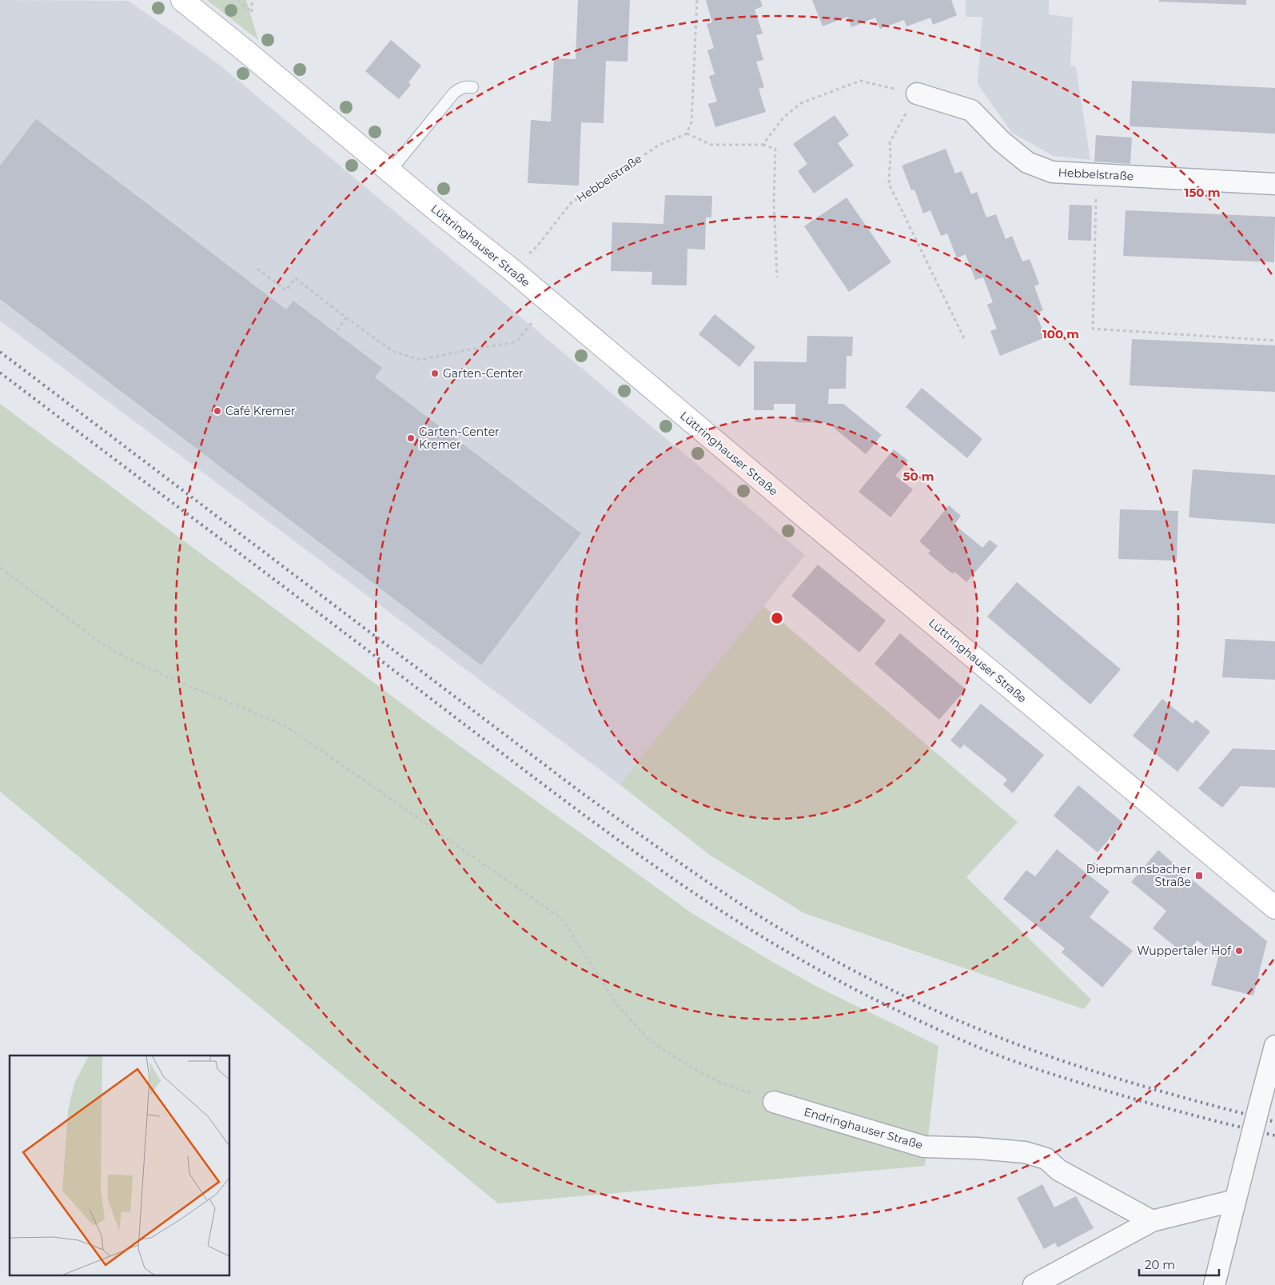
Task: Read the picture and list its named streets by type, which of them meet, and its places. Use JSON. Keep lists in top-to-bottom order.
{
  "streets": {
    "street": ["Hebbelstraße", "Lüttringhauser Straße", "Endringhauser Straße"]
  },
  "places": {
    "other": [
      "Garten-Center",
      "Café Kremer",
      "Garten-Center Kremer",
      "Wuppertaler Hof"
    ],
    "transit": ["Diepmannsbacher Straße"]
  },
  "scale_bar": "20 m",
  "rings": ["150 m", "100 m", "50 m"]
}
